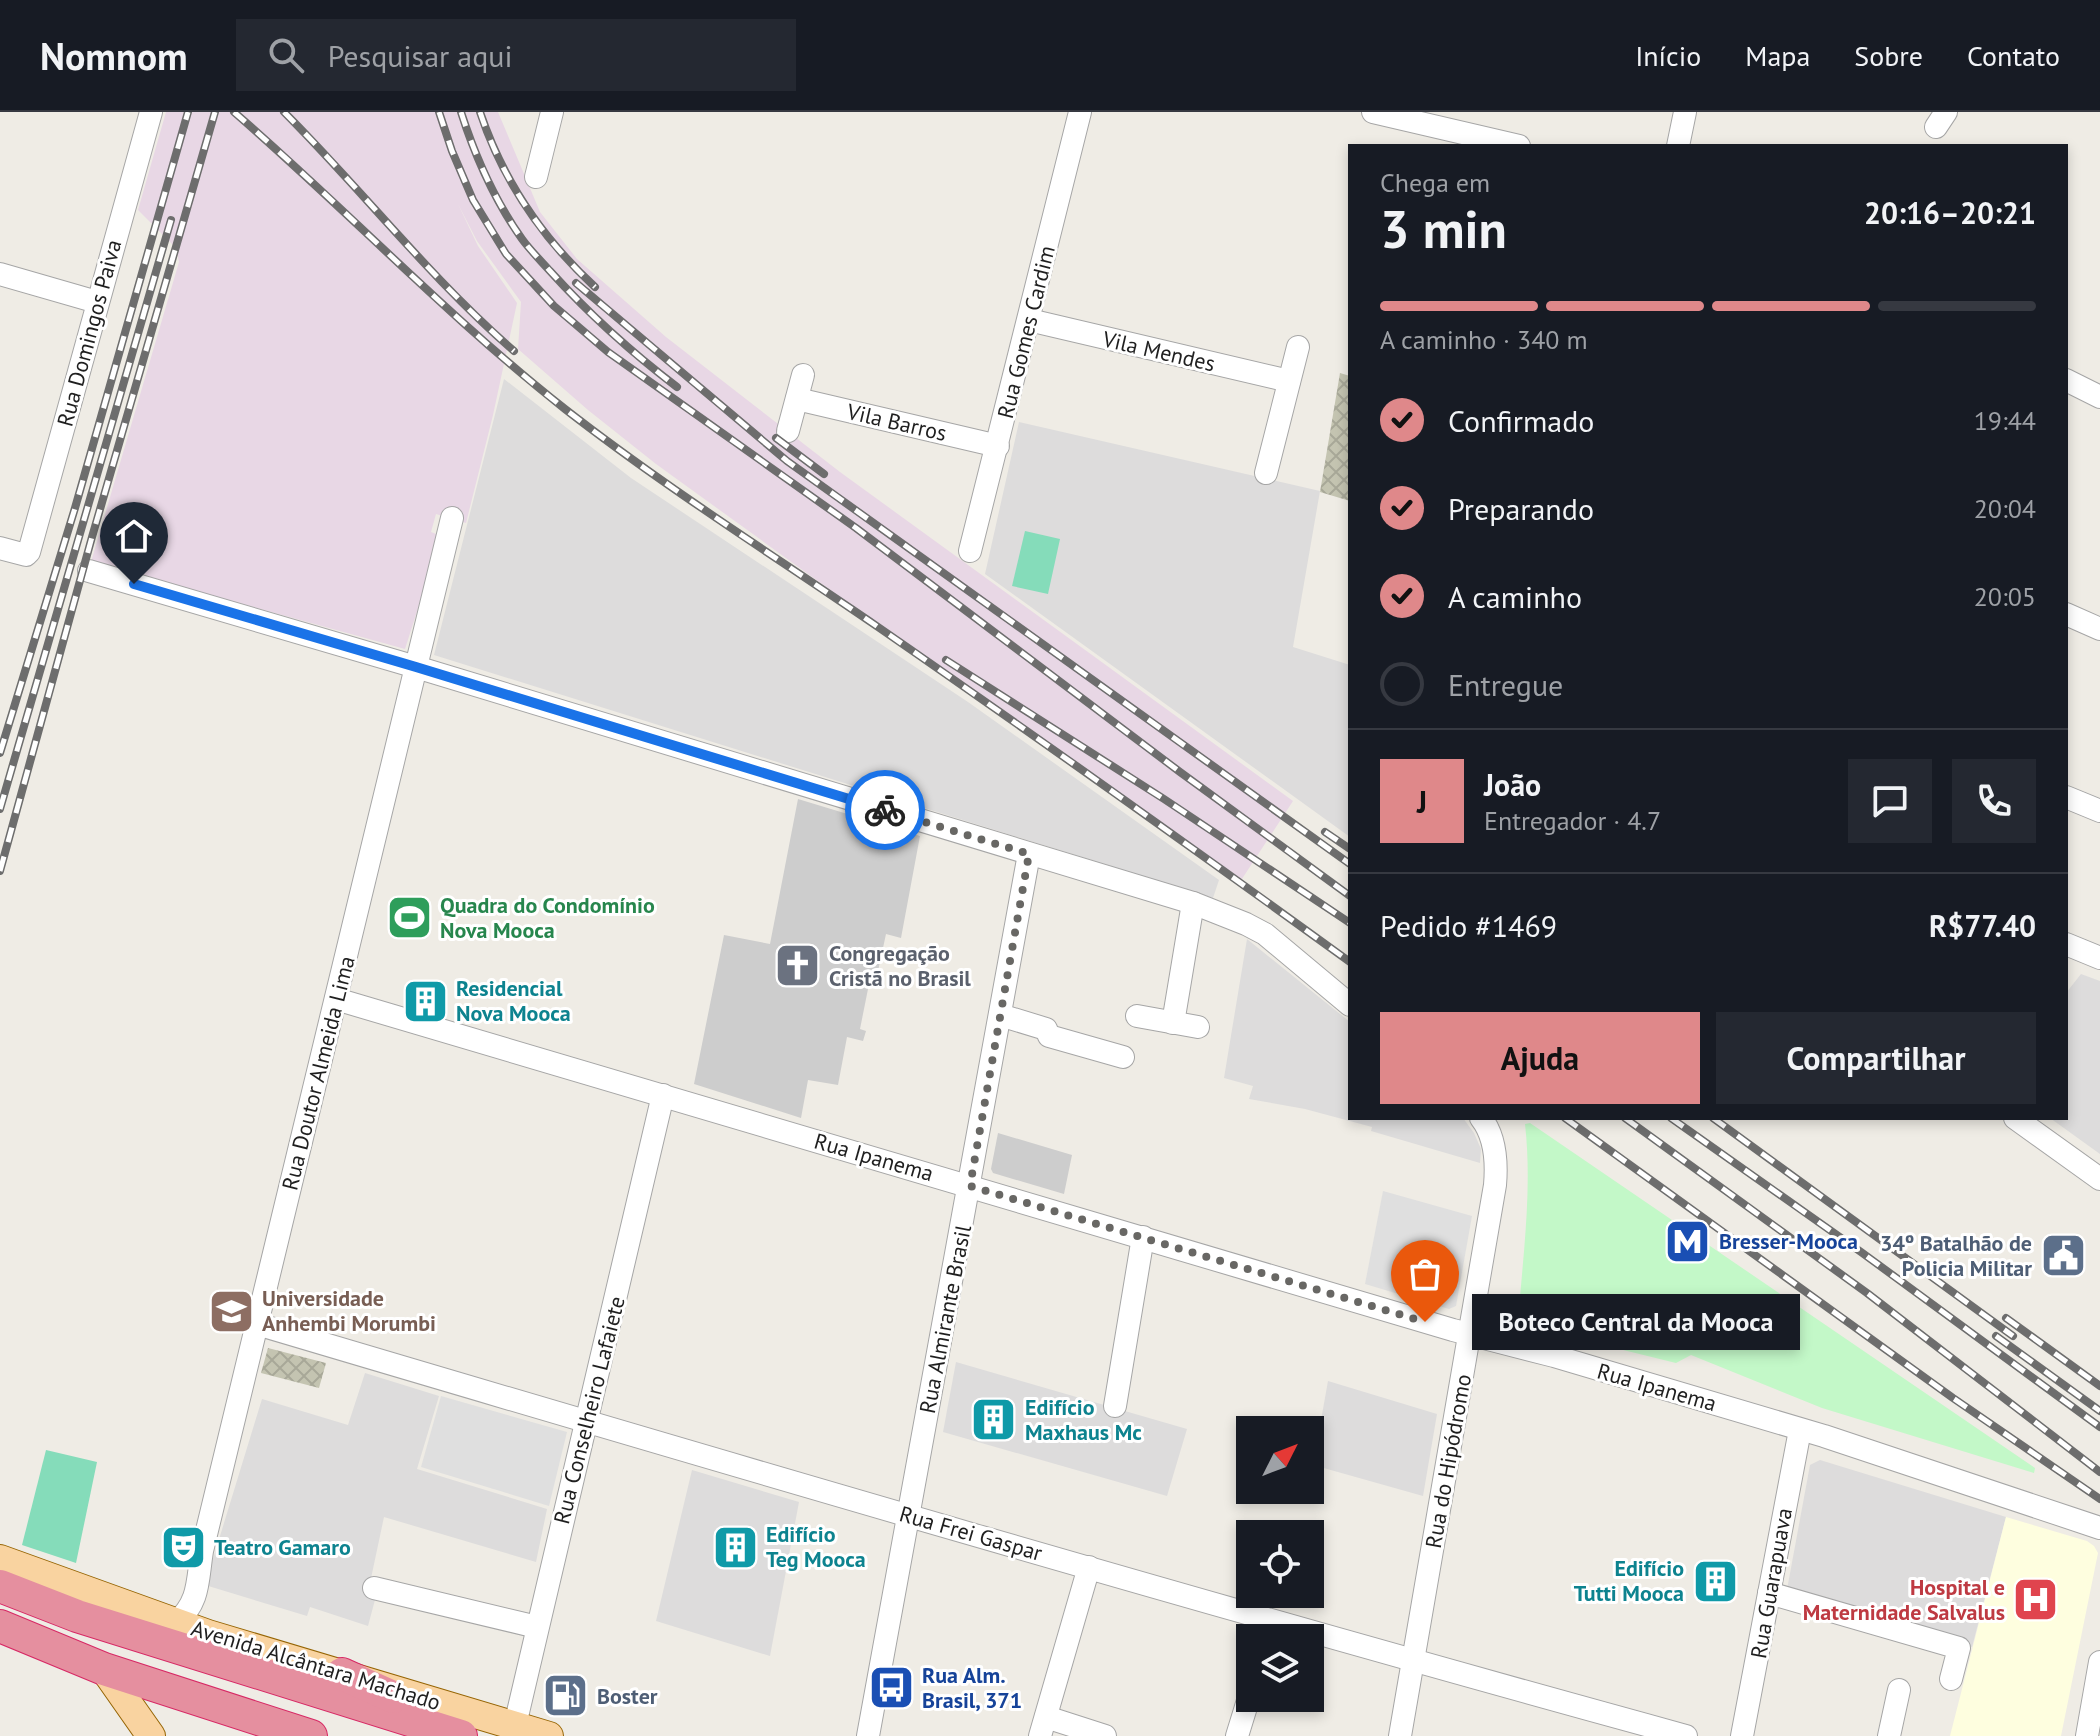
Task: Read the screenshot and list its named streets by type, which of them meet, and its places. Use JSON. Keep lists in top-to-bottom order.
{
  "streets": {
    "highway": ["Avenida Alcântara Machado"],
    "street": [
      "Rua Gomes Cardim",
      "Rua Domingos Paiva",
      "Vila Mendes",
      "Vila Barros",
      "Rua Doutor Almeida Lima",
      "Rua Ipanema",
      "Rua Almirante Brasil",
      "Rua Conselheiro Lafaiete",
      "Rua do Hipódromo",
      "Rua Frei Gaspar",
      "Rua Guarapuava"
    ]
  },
  "crossings": [
    ["Rua Gomes Cardim", "Vila Mendes"],
    ["Rua Gomes Cardim", "Vila Barros"],
    ["Rua Doutor Almeida Lima", "Rua Ipanema"],
    ["Rua Doutor Almeida Lima", "Rua Frei Gaspar"],
    ["Rua Doutor Almeida Lima", "Avenida Alcântara Machado"],
    ["Rua Ipanema", "Rua Almirante Brasil"],
    ["Rua Ipanema", "Rua Conselheiro Lafaiete"],
    ["Rua Ipanema", "Rua do Hipódromo"],
    ["Rua Ipanema", "Rua Guarapuava"],
    ["Rua Almirante Brasil", "Rua Frei Gaspar"],
    ["Rua Conselheiro Lafaiete", "Rua Frei Gaspar"],
    ["Rua Conselheiro Lafaiete", "Avenida Alcântara Machado"],
    ["Rua do Hipódromo", "Rua Frei Gaspar"]
  ],
  "places": {
    "sports": ["Quadra do Condomínio Nova Mooca"],
    "church": ["Congregação Cristã no Brasil"],
    "building": [
      "Residencial Nova Mooca",
      "Edifício Maxhaus Mc",
      "Edifício Teg Mooca",
      "Edifício Tutti Mooca"
    ],
    "metro station": ["Bresser-Mooca"],
    "public building": ["34º Batalhão de Policia Militar"],
    "school or university": ["Universidade Anhembi Morumbi"],
    "other": ["Boteco Central da Mooca"],
    "theatre": ["Teatro Gamaro"],
    "hospital": ["Hospital e Maternidade Salvalus"],
    "bus stop": ["Rua Alm. Brasil, 371"],
    "fuel station": ["Boster"]
  },
  "north": "top right",
  "page": {
    "header": "Nomnom",
    "search": "Pesquisar aqui",
    "nav": [
      "Início",
      "Mapa",
      "Sobre",
      "Contato"
    ],
    "heading": ["3 min", "Chega em", "20:16–20:21"],
    "panel": [
      "João",
      "Entregador · 4.7",
      "Pedido #1469",
      "R$77.40"
    ],
    "bar": "A caminho · 340 m",
    "list": [
      ["Confirmado", "19:44"],
      ["Preparando", "20:04"],
      ["A caminho", "20:05"],
      "Entregue"
    ],
    "round": "J",
    "buttons": ["Ajuda", "Compartilhar"],
    "bubble": "Boteco Central da Mooca"
  }
}
